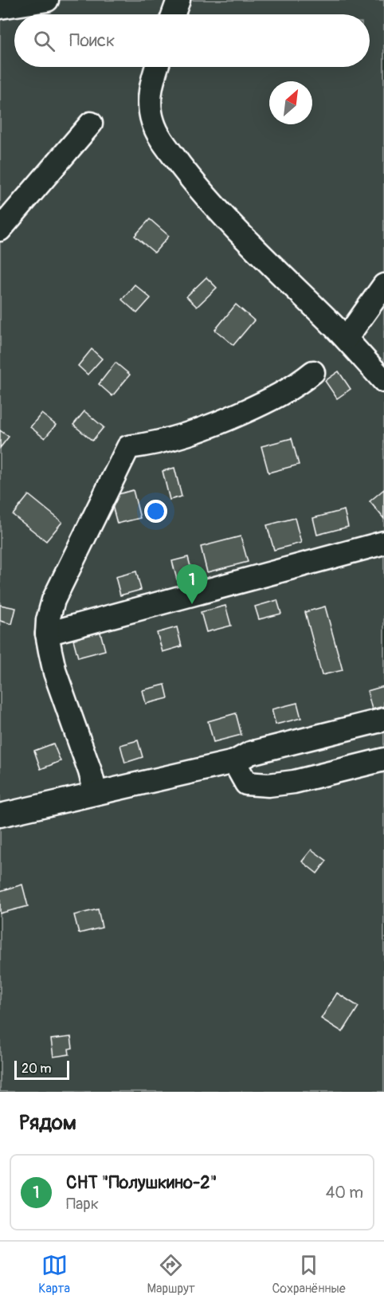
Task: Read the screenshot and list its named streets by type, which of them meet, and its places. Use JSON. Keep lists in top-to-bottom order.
{
  "scale_bar": "20 m",
  "north": "top right",
  "page": {
    "search": "Поиск",
    "pins": "1",
    "scale": "20 m",
    "heading": "Рядом",
    "list": [
      {
        "mark": "1",
        "name": "СНТ \"Полушкино-2\"",
        "note": "Парк",
        "value": "40 m"
      }
    ],
    "nav": ["Карта", "Маршрут", "Сохранённые"]
  }
}
